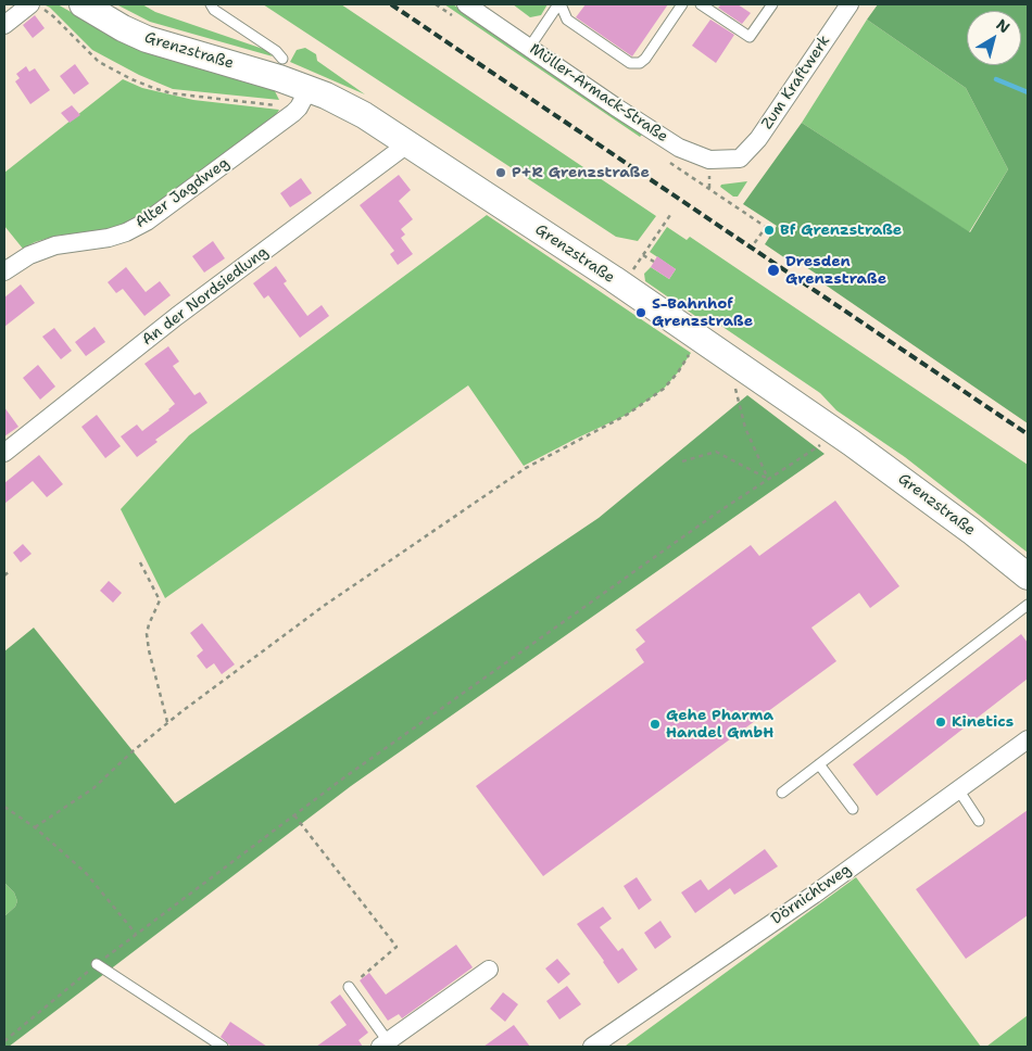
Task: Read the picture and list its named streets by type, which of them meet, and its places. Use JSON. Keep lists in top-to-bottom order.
{
  "streets": {
    "main road": ["Grenzstraße"],
    "street": [
      "Zum Kraftwerk",
      "Müller-Armack-Straße",
      "Alter Jagdweg",
      "An der Nordsiedlung",
      "Dörnichtweg"
    ]
  },
  "crossings": [
    ["Grenzstraße", "Alter Jagdweg"],
    ["Grenzstraße", "An der Nordsiedlung"],
    ["Zum Kraftwerk", "Müller-Armack-Straße"]
  ],
  "places": [
    "P+R Grenzstraße",
    "Bf Grenzstraße",
    "Dresden Grenzstraße",
    "S-Bahnhof Grenzstraße",
    "Kinetics",
    "Gehe Pharma Handel GmbH"
  ],
  "north": "top right"
}
